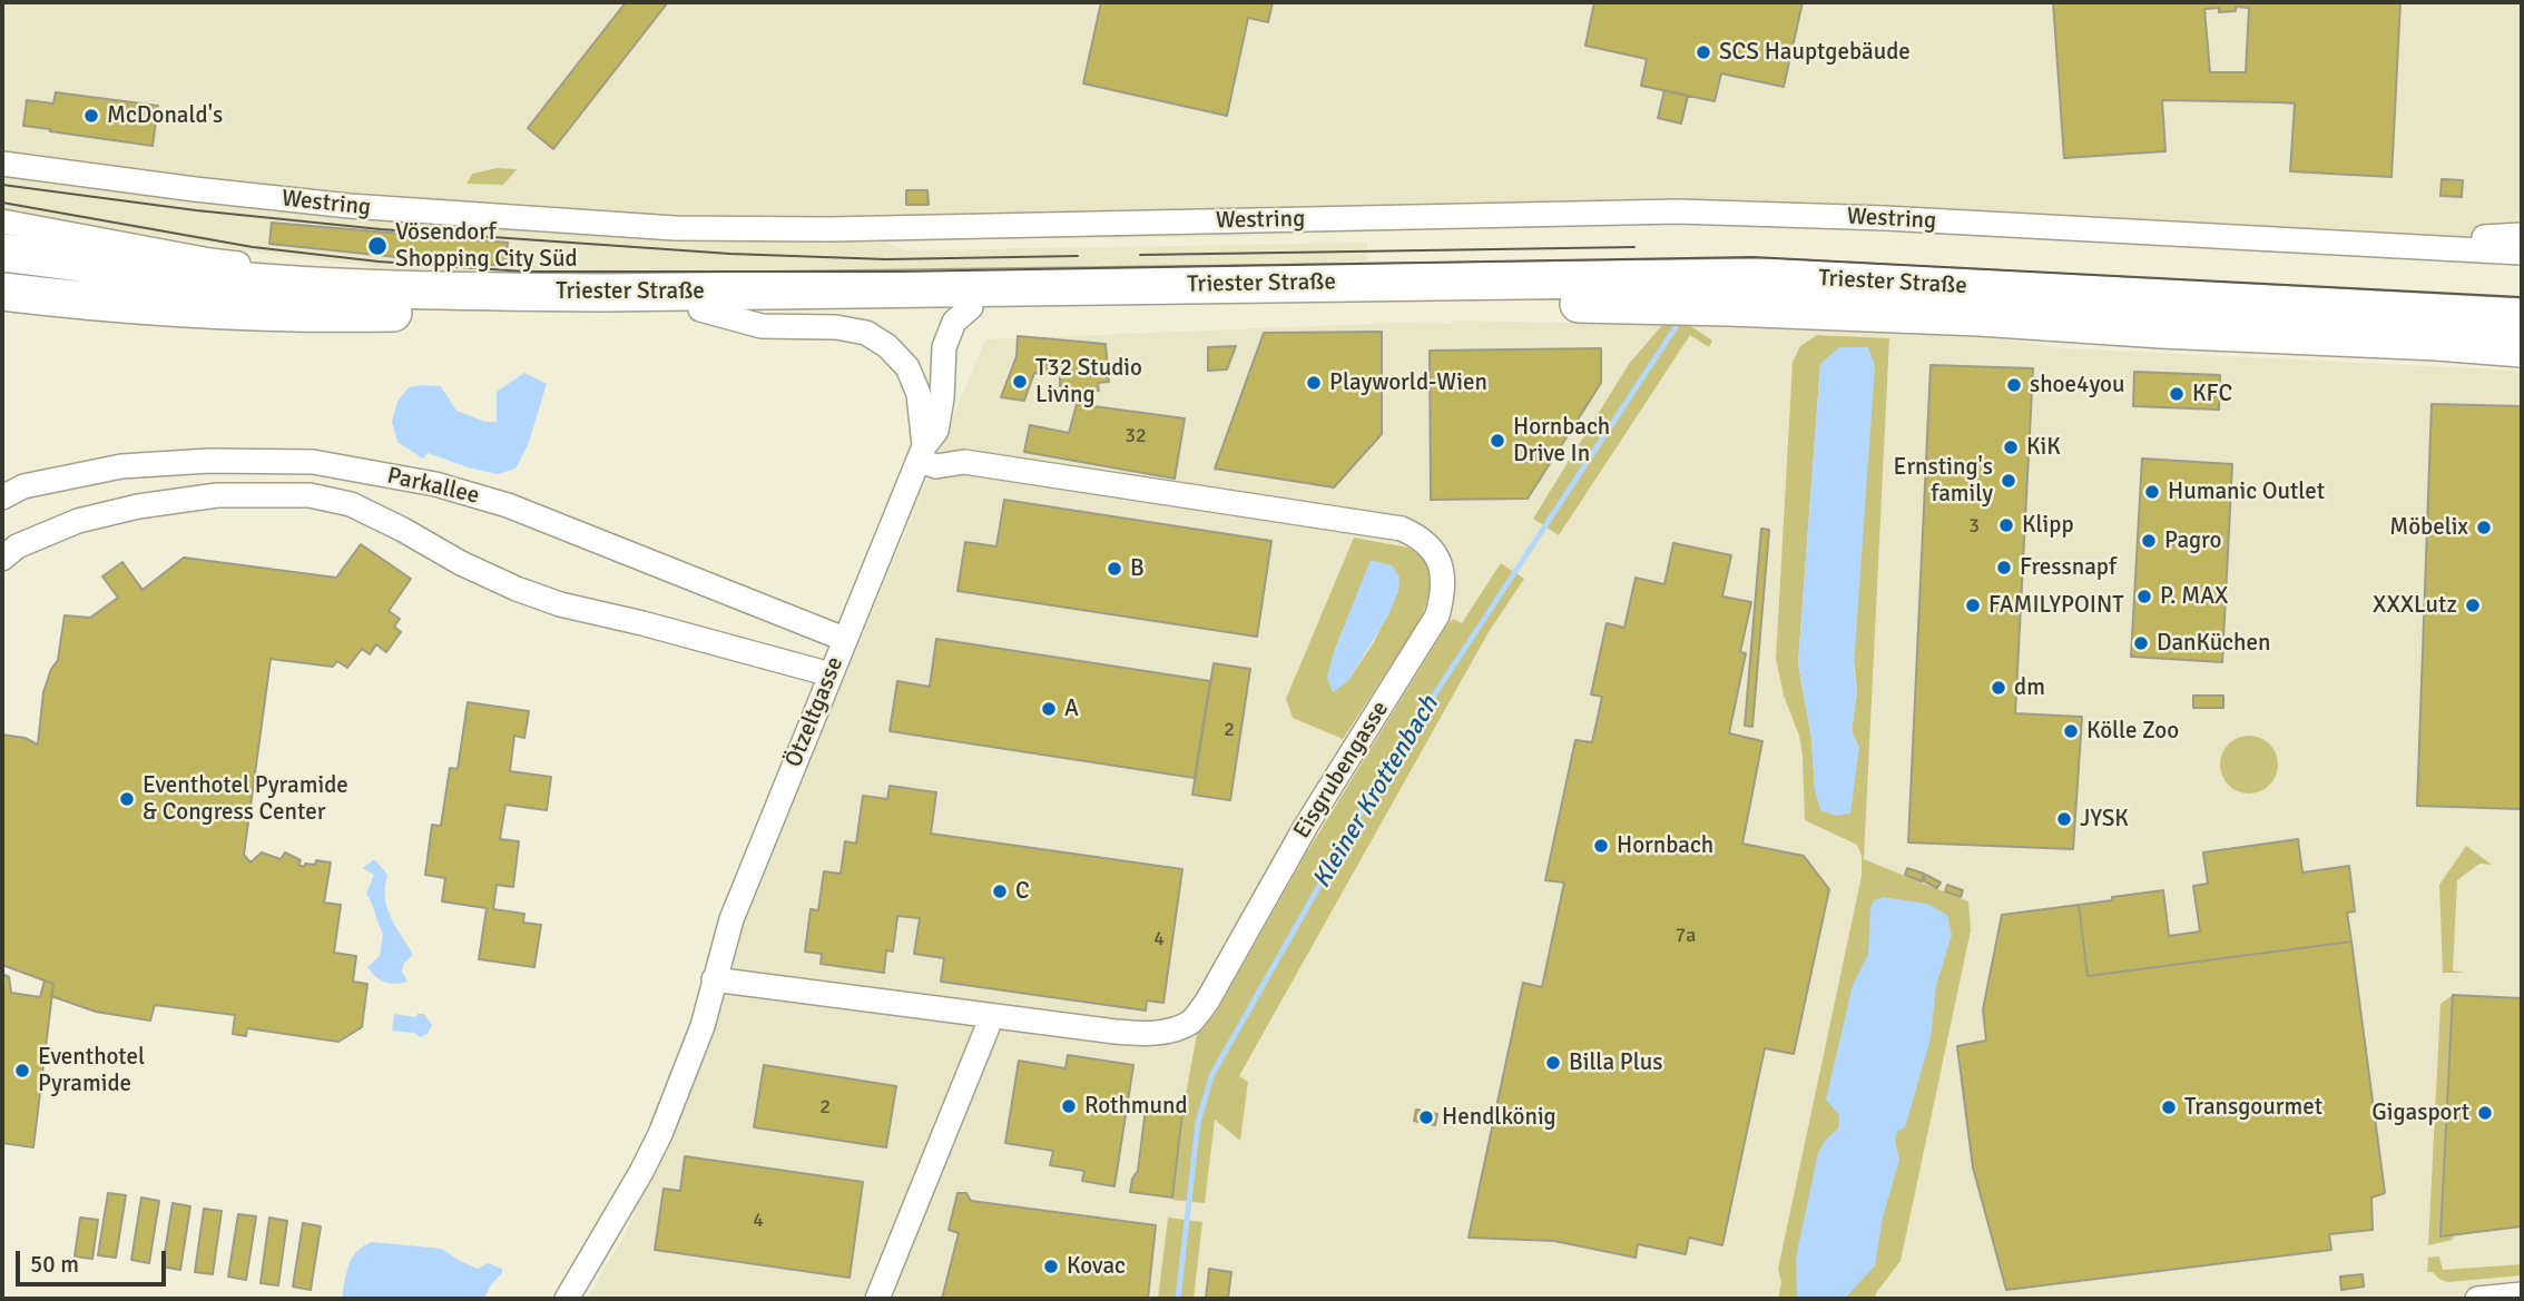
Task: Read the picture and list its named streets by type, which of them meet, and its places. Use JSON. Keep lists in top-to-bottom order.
{
  "streets": {
    "main road": ["Triester Straße"],
    "street": [
      "Westring",
      "Parkallee",
      "Ötzeltgasse",
      "Eisgrubengasse"
    ]
  },
  "crossings": [
    ["Triester Straße", "Ötzeltgasse"],
    ["Parkallee", "Ötzeltgasse"],
    ["Ötzeltgasse", "Eisgrubengasse"]
  ],
  "water": ["Kleiner Krottenbach"],
  "places": [
    "SCS Hauptgebäude",
    "McDonald's",
    "Vösendorf Shopping City Süd",
    "T32 Studio Living",
    "Playworld-Wien",
    "shoe4you",
    "KFC",
    "Hornbach Drive In",
    "KiK",
    "Ernsting's family",
    "Humanic Outlet",
    "Klipp",
    "Möbelix",
    "Pagro",
    "Fressnapf",
    "B",
    "P. MAX",
    "FAMILYPOINT",
    "XXXLutz",
    "DanKüchen",
    "dm",
    "A",
    "Kölle Zoo",
    "Eventhotel Pyramide & Congress Center",
    "JYSK",
    "Hornbach",
    "C",
    "Billa Plus",
    "Eventhotel Pyramide",
    "Rothmund",
    "Transgourmet",
    "Gigasport",
    "Hendlkönig",
    "Kovac"
  ],
  "house_numbers": [
    "32",
    "3",
    "2",
    "7a",
    "4",
    "2",
    "4"
  ],
  "scale_bar": "50 m"
}
